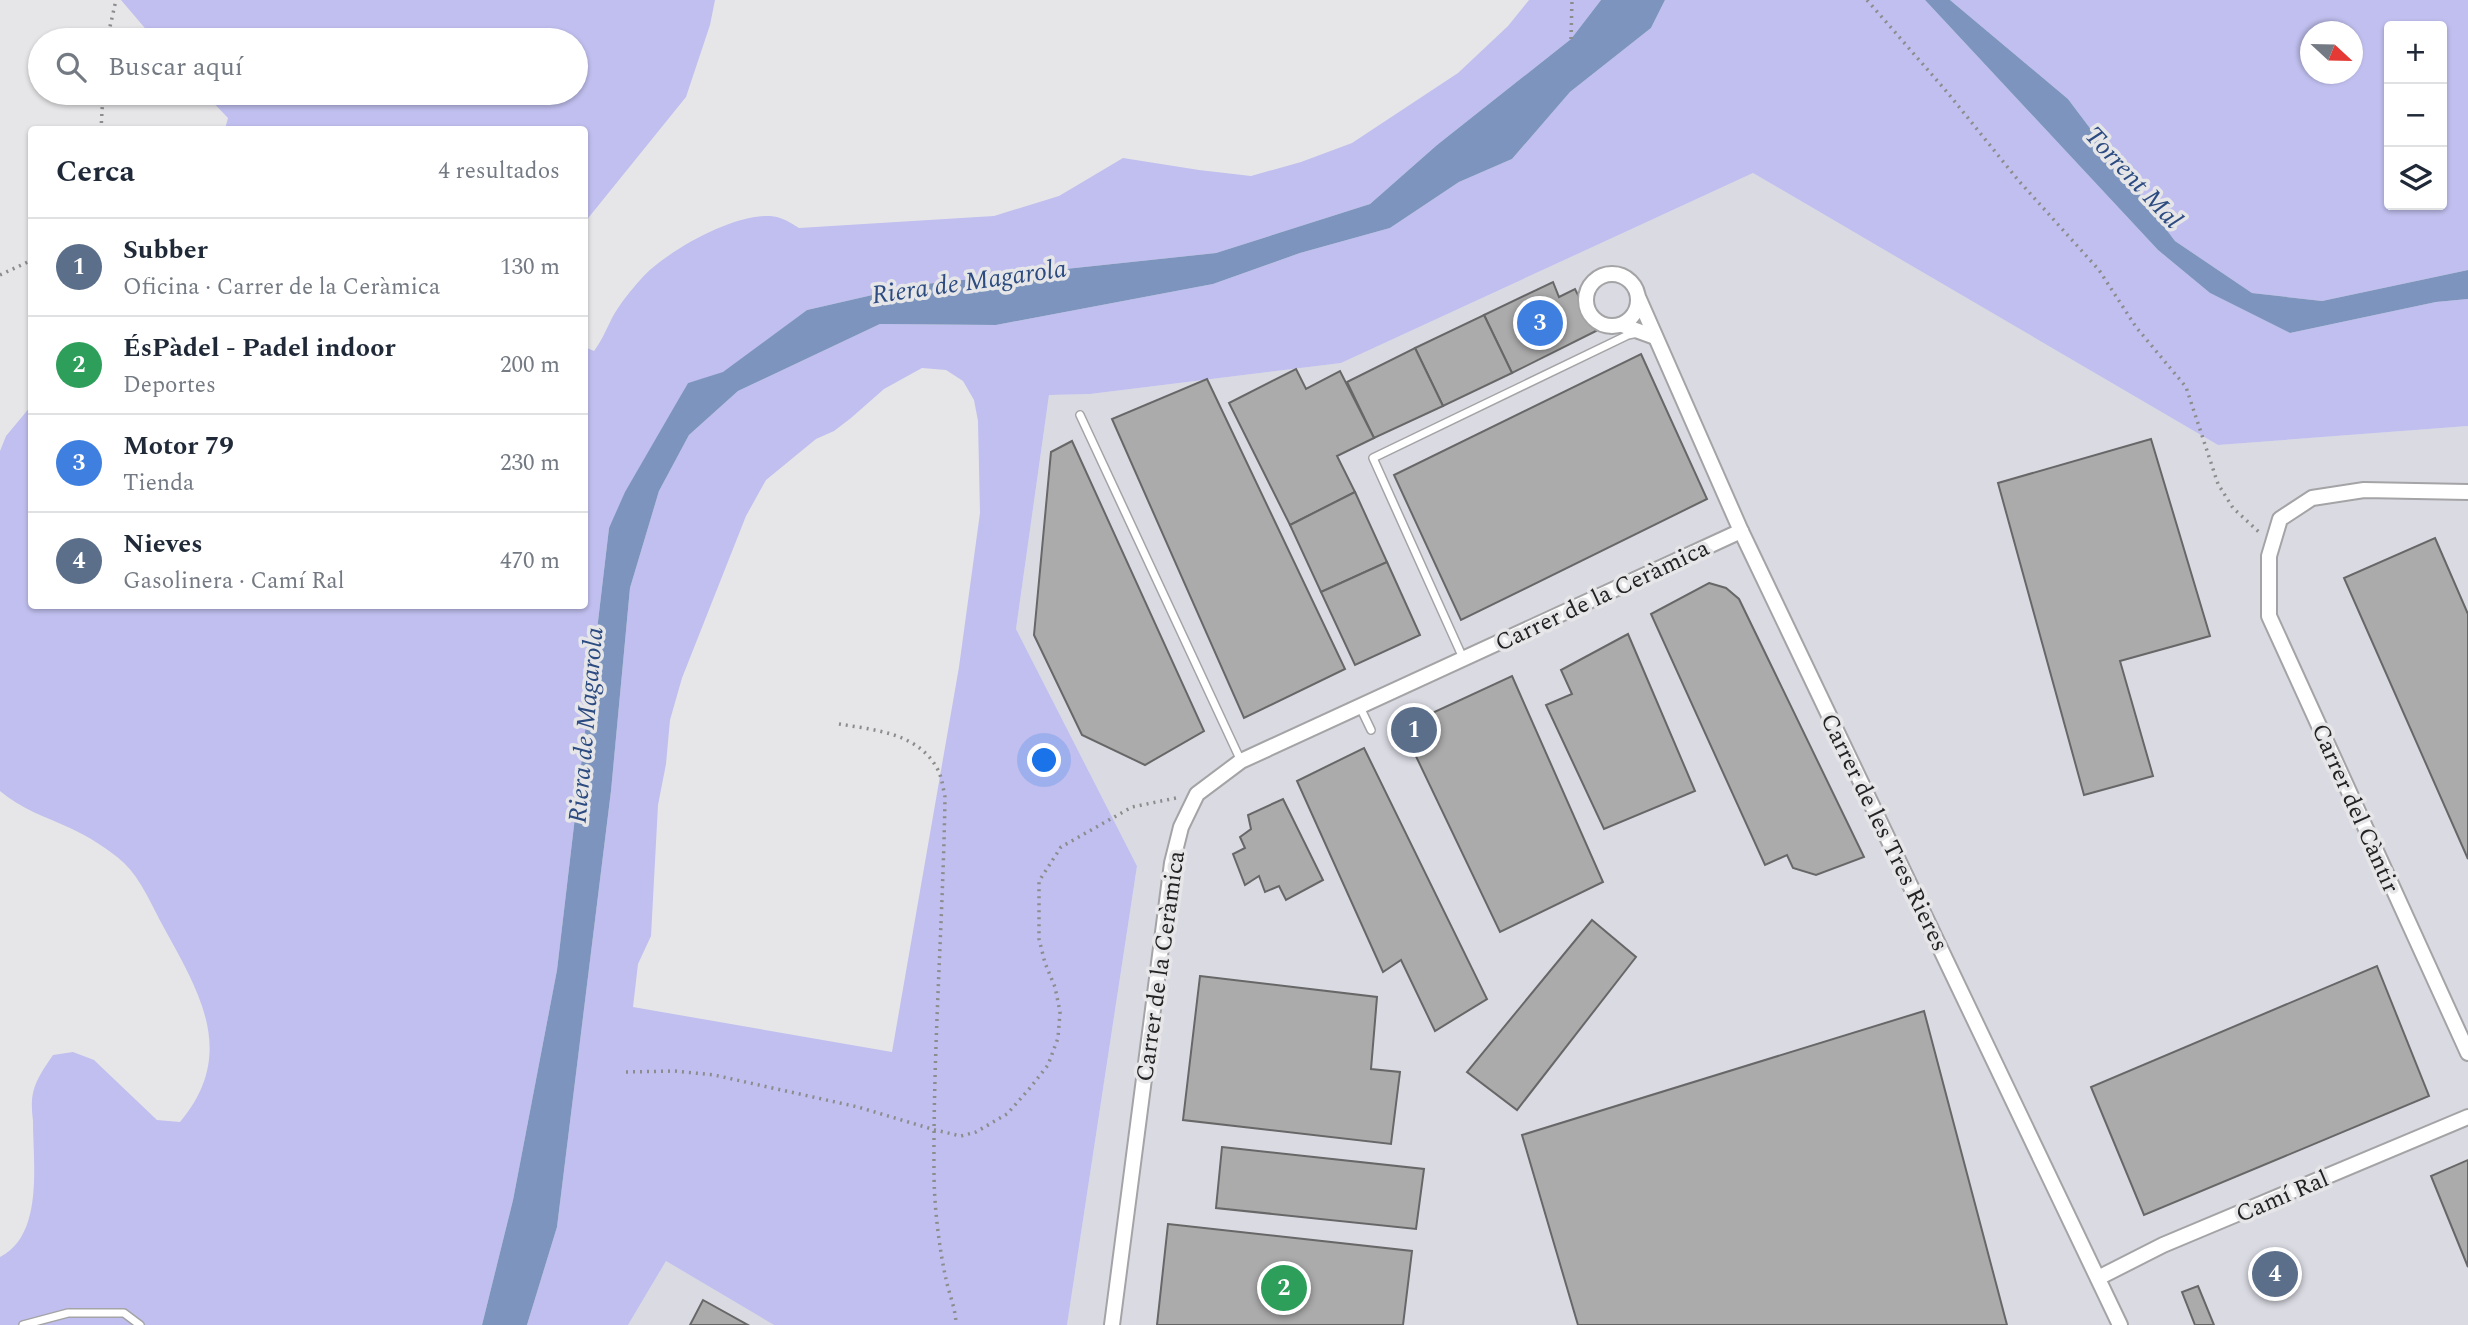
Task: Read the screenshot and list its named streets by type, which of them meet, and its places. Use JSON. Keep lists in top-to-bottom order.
{
  "streets": {
    "street": [
      "Carrer de la Ceràmica",
      "Carrer del Càntir",
      "Carrer de les Tres Rieres",
      "Camí Ral"
    ]
  },
  "crossings": [
    ["Carrer de la Ceràmica", "Carrer de les Tres Rieres"],
    ["Carrer de les Tres Rieres", "Camí Ral"]
  ],
  "water": ["Torrent Mal", "Riera de Magarola"],
  "north": "right",
  "page": {
    "map_buttons": ["+", "−"],
    "search": "Buscar aquí",
    "heading": ["Cerca", "4 resultados"],
    "list": [
      {
        "mark": "1",
        "name": "Subber",
        "note": "Oficina · Carrer de la Ceràmica",
        "value": "130 m"
      },
      {
        "mark": "2",
        "name": "ÉsPàdel - Padel indoor",
        "note": "Deportes",
        "value": "200 m"
      },
      {
        "mark": "3",
        "name": "Motor 79",
        "note": "Tienda",
        "value": "230 m"
      },
      {
        "mark": "4",
        "name": "Nieves",
        "note": "Gasolinera · Camí Ral",
        "value": "470 m"
      }
    ],
    "pins": [
      "3",
      "1",
      "4",
      "2"
    ]
  }
}
